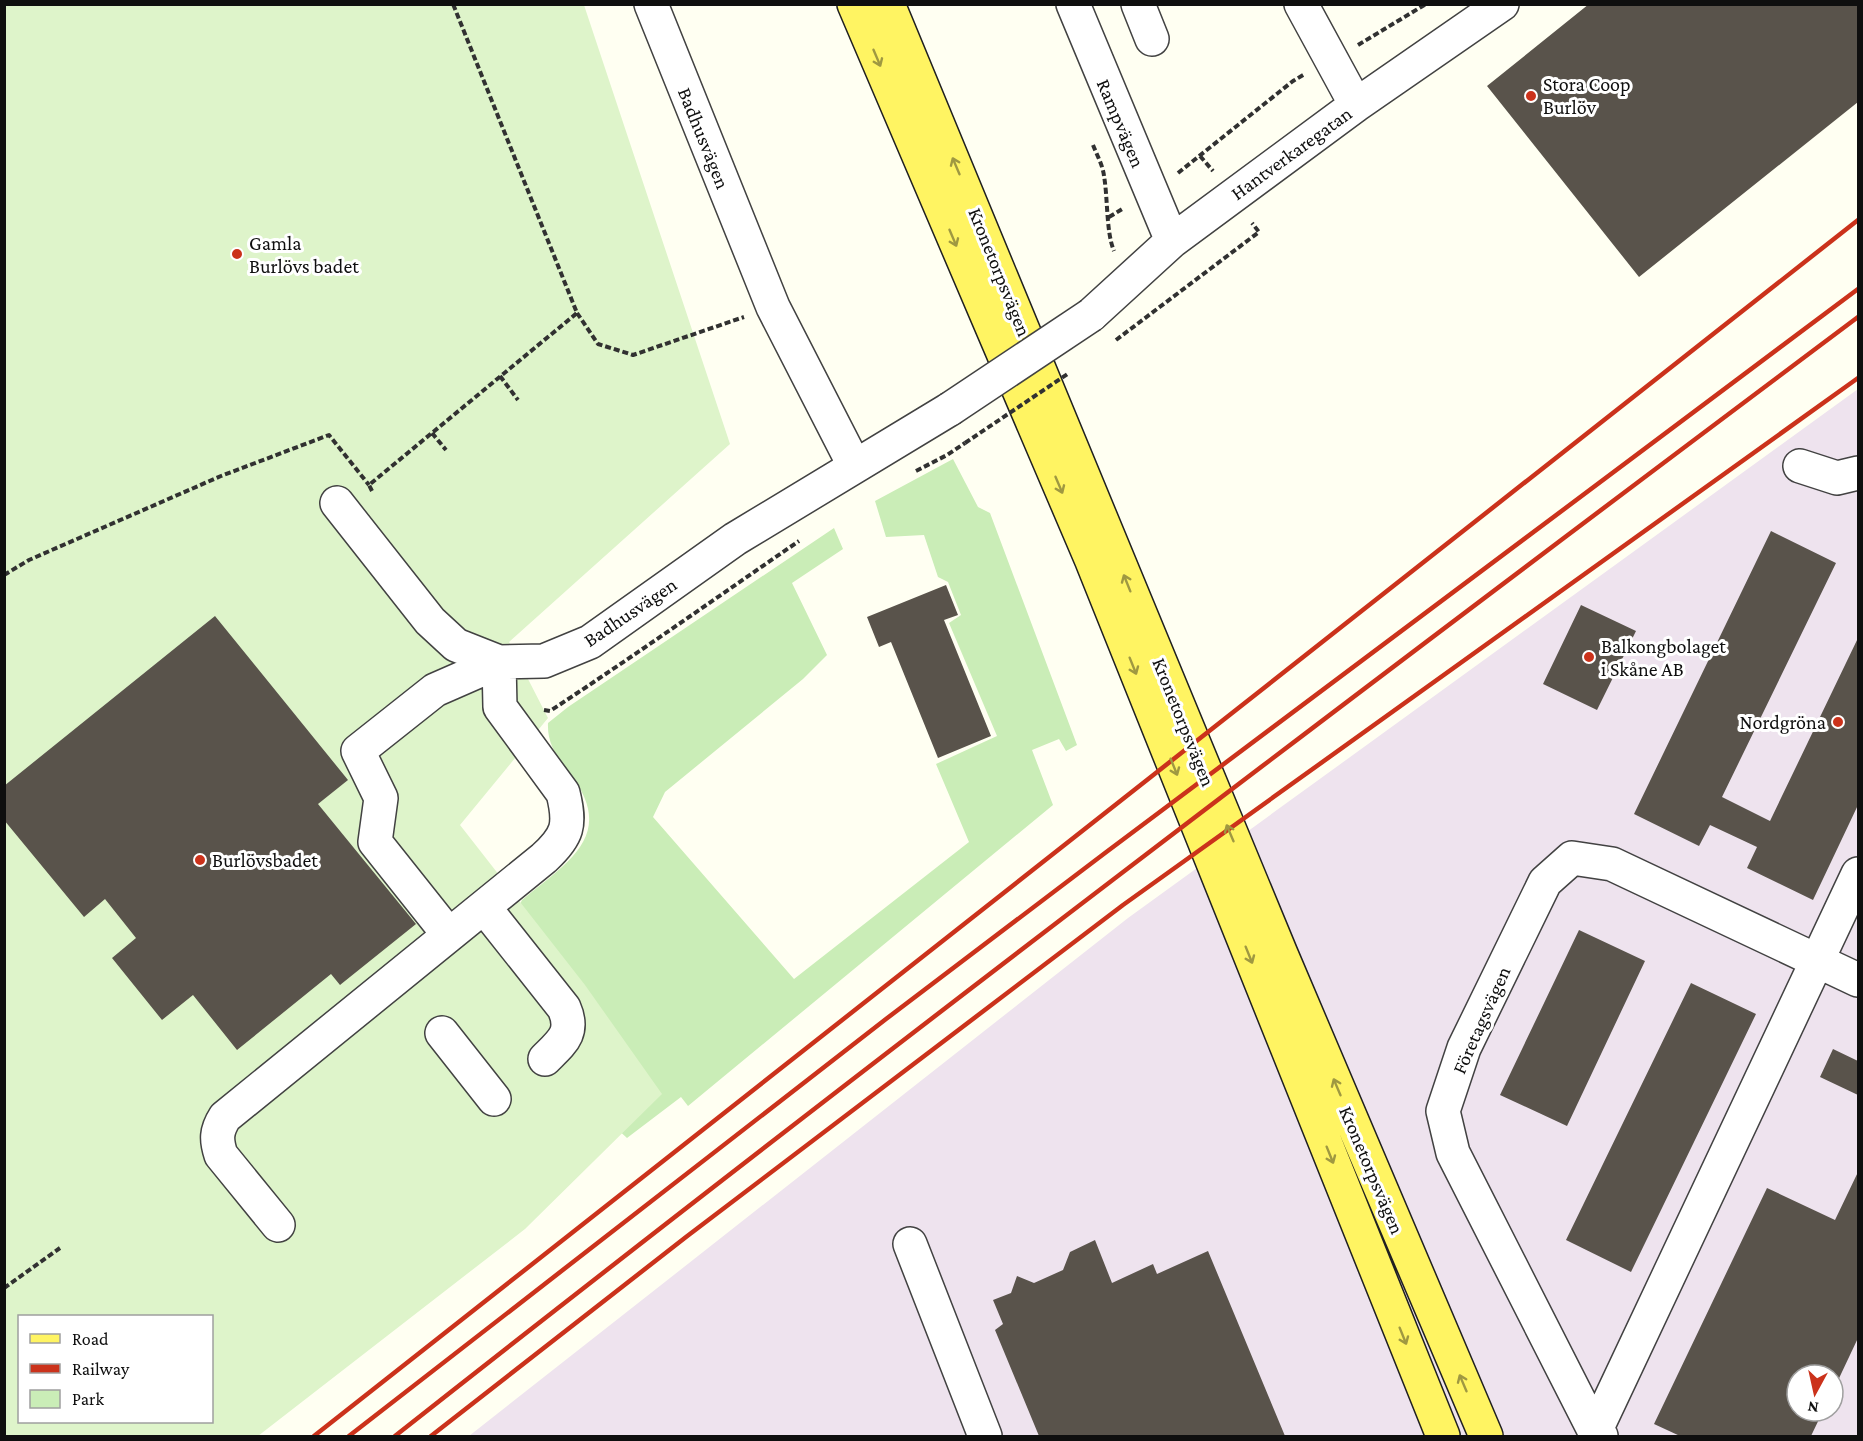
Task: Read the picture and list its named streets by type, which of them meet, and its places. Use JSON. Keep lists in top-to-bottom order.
{
  "streets": {
    "main road": ["Kronetorpsvägen"],
    "street": [
      "Rampvägen",
      "Badhusvägen",
      "Hantverkaregatan",
      "Företagsvägen"
    ]
  },
  "crossings": [
    ["Rampvägen", "Hantverkaregatan"],
    ["Badhusvägen", "Hantverkaregatan"]
  ],
  "places": [
    "Stora Coop Burlöv",
    "Gamla Burlövs badet",
    "Balkongbolaget i Skåne AB",
    "Nordgröna",
    "Burlövsbadet"
  ],
  "legend": ["Road", "Railway", "Park"],
  "north": "bottom"
}
